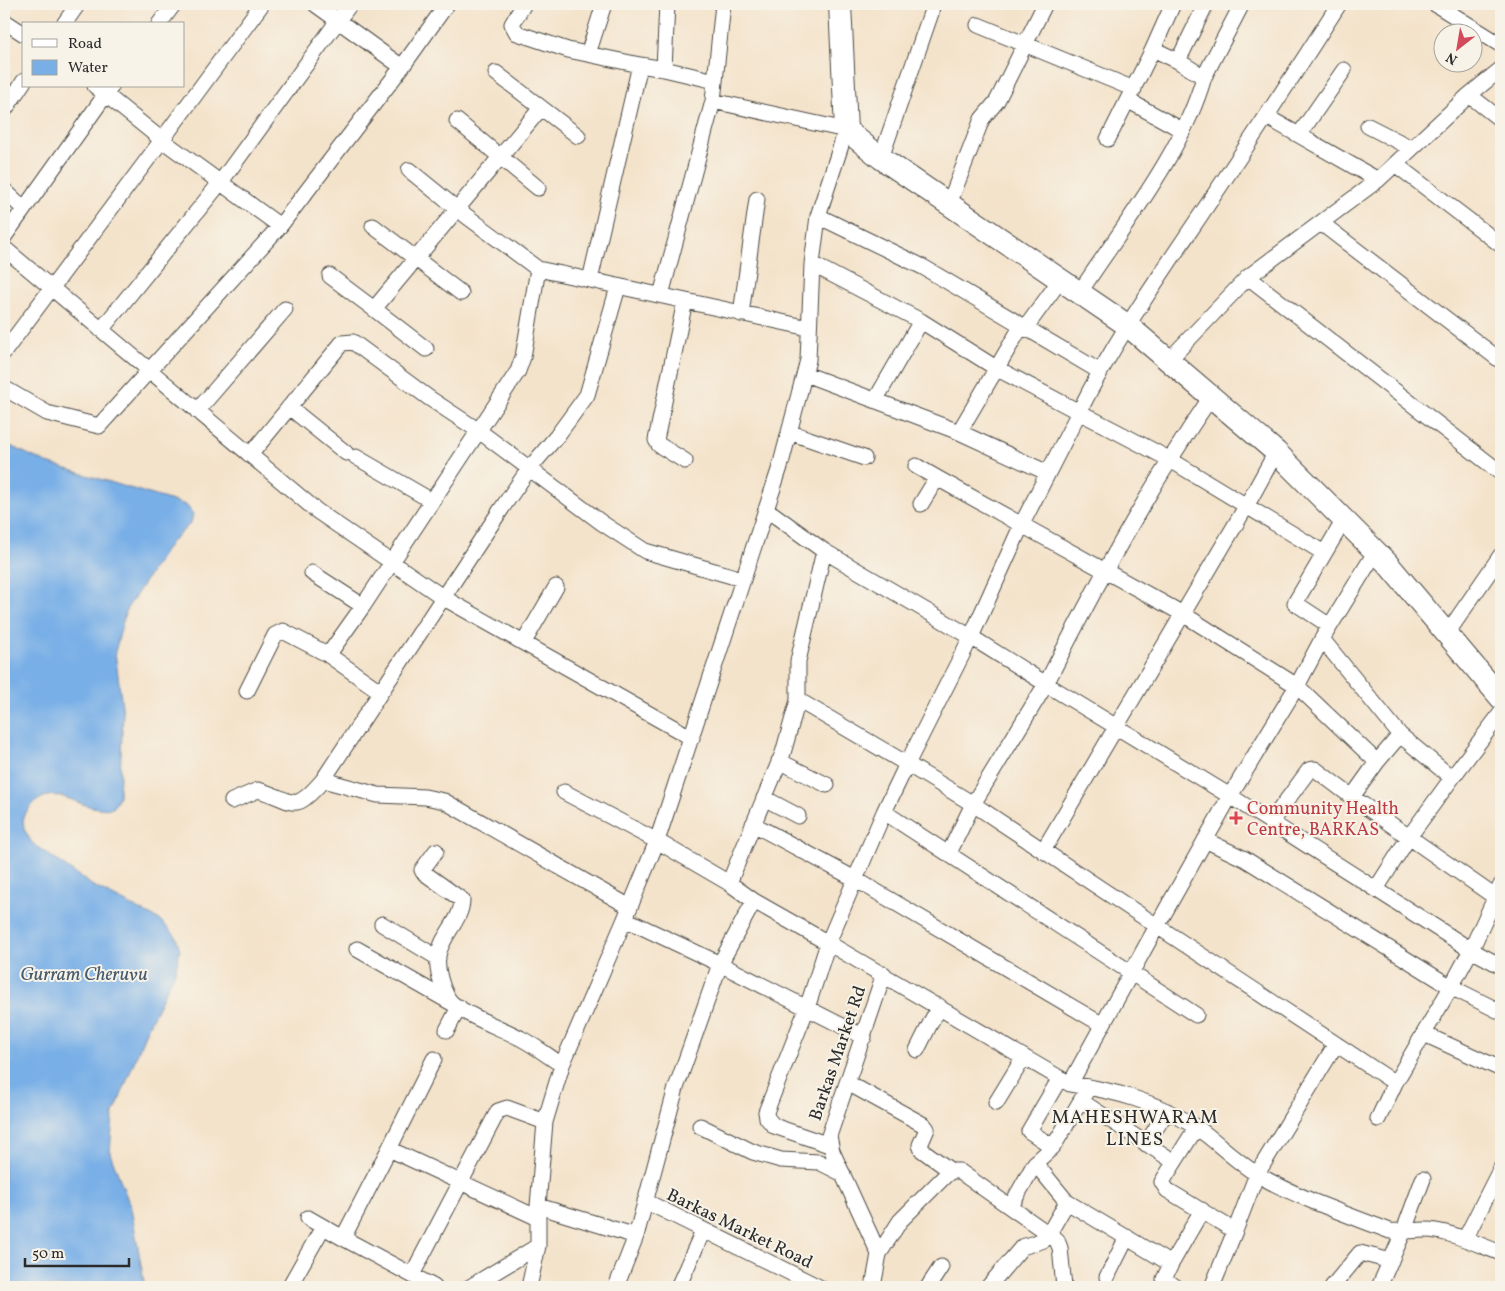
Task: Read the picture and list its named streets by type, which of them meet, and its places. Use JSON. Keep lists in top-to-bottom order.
{
  "streets": {
    "street": ["Barkas Market Rd", "Barkas Market Road"]
  },
  "districts": ["MAHESHWARAM LINES"],
  "water": ["Gurram Cheruvu"],
  "places": {
    "health": ["Community Health Centre, BARKAS"]
  },
  "legend": ["Road", "Water"],
  "scale_bar": "50 m",
  "north": "bottom left"
}
